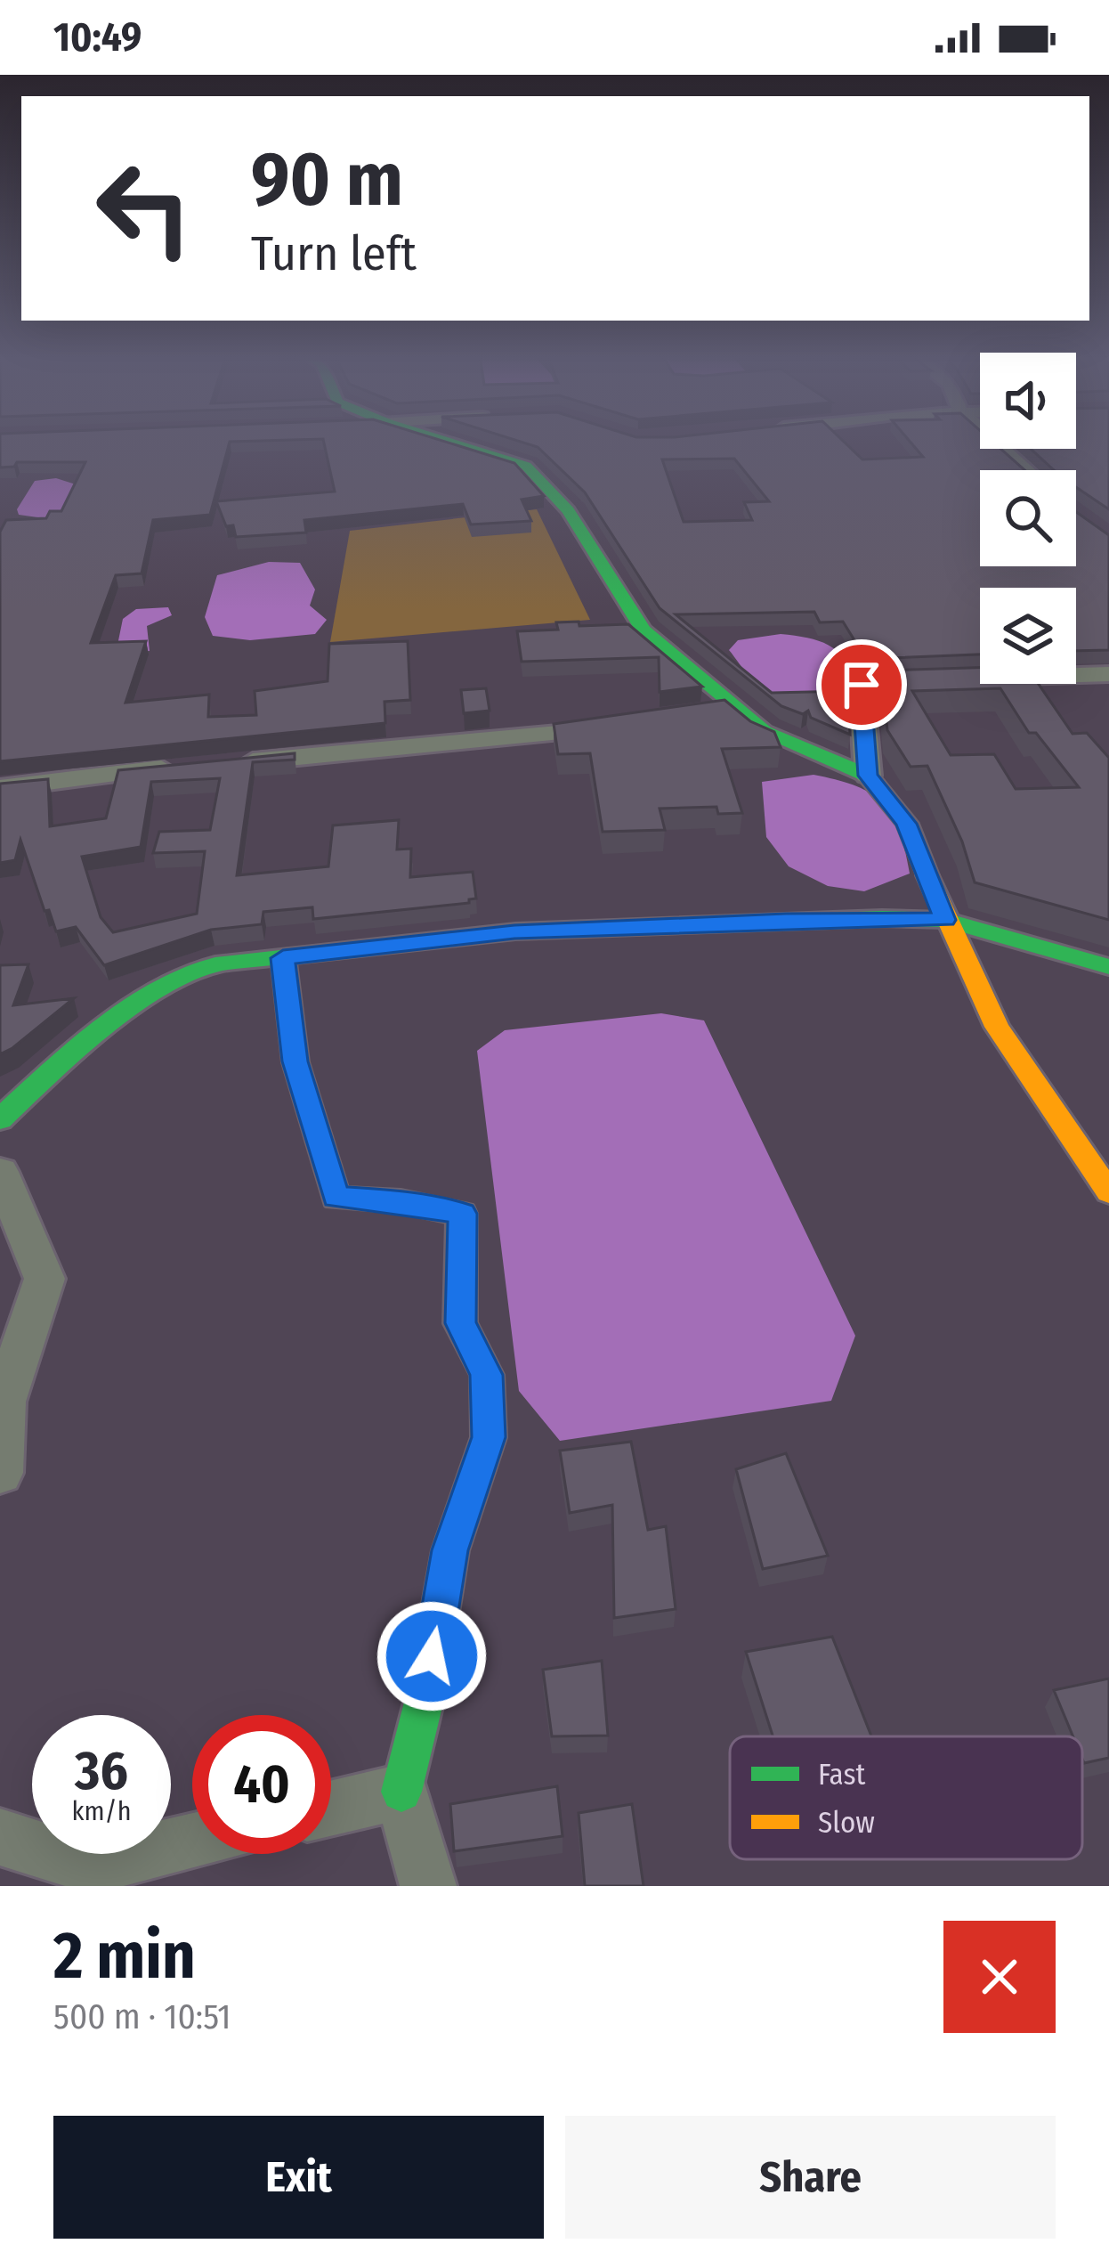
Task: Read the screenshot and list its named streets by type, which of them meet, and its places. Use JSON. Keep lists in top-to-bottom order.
{
  "legend": ["Fast", "Slow"],
  "page": {
    "status": "10:49",
    "turn": ["90 m", "Turn left"],
    "speed": "36 km/h",
    "limit": "40",
    "heading": ["2 min", "500 m · 10:51"],
    "buttons": ["Exit", "Share"]
  }
}
